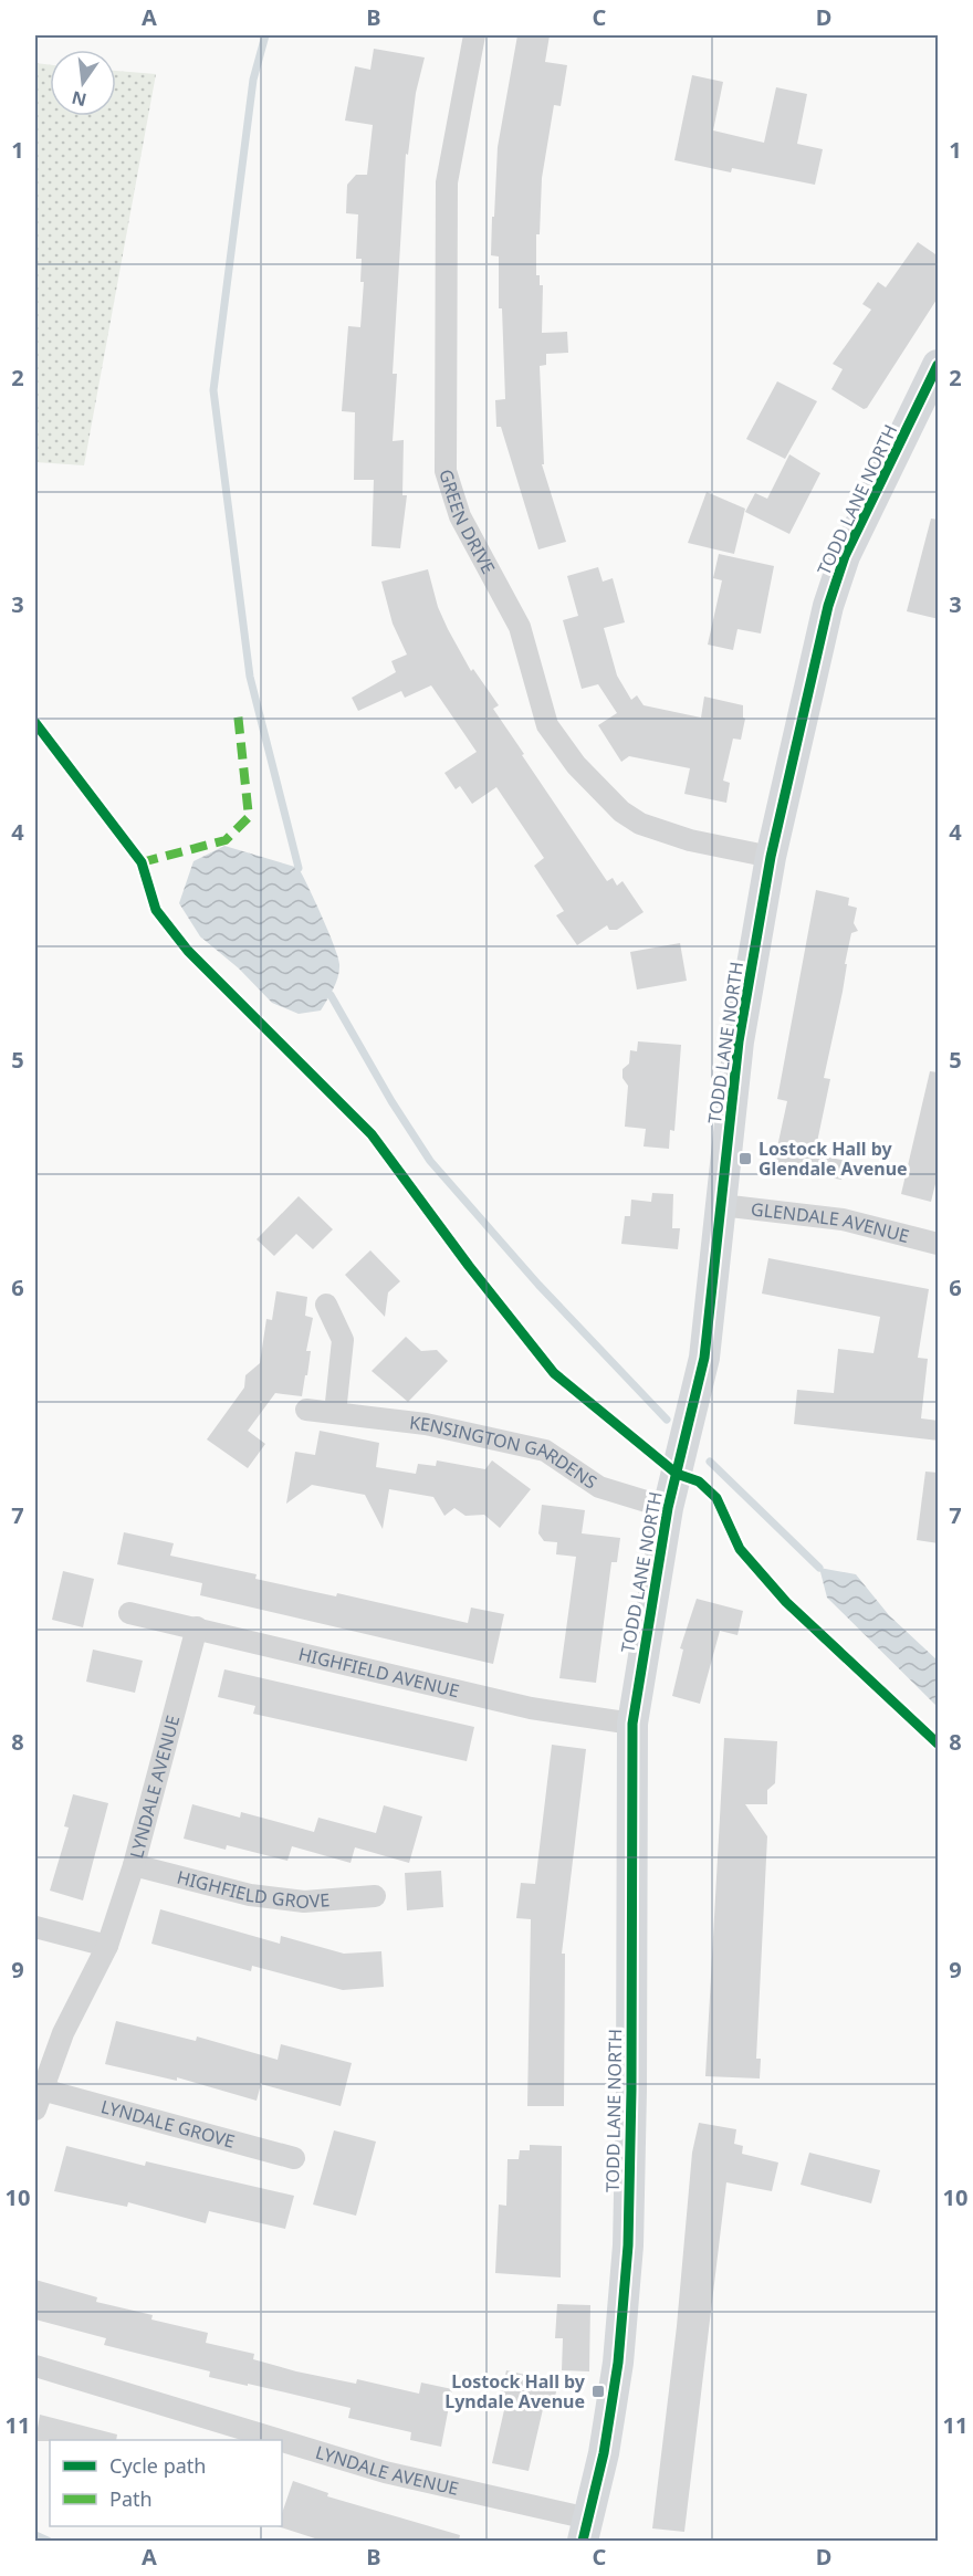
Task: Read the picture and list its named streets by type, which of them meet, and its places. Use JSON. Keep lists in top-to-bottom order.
{
  "streets": {
    "street": [
      "TODD LANE NORTH",
      "GREEN DRIVE",
      "GLENDALE AVENUE",
      "KENSINGTON GARDENS",
      "HIGHFIELD AVENUE",
      "LYNDALE AVENUE",
      "HIGHFIELD GROVE",
      "LYNDALE GROVE"
    ]
  },
  "crossings": [
    ["TODD LANE NORTH", "GREEN DRIVE"],
    ["TODD LANE NORTH", "GLENDALE AVENUE"],
    ["TODD LANE NORTH", "KENSINGTON GARDENS"],
    ["TODD LANE NORTH", "HIGHFIELD AVENUE"],
    ["TODD LANE NORTH", "LYNDALE AVENUE"],
    ["HIGHFIELD AVENUE", "LYNDALE AVENUE"],
    ["LYNDALE AVENUE", "HIGHFIELD GROVE"],
    ["LYNDALE AVENUE", "LYNDALE GROVE"]
  ],
  "places": {
    "transit": ["Lostock Hall by Glendale Avenue", "Lostock Hall by Lyndale Avenue"]
  },
  "legend": ["Cycle path", "Path"],
  "north": "bottom",
  "grid": {
    "columns": [
      "A",
      "B",
      "C",
      "D"
    ],
    "rows": [
      "1",
      "2",
      "3",
      "4",
      "5",
      "6",
      "7",
      "8",
      "9",
      "10",
      "11"
    ]
  }
}
